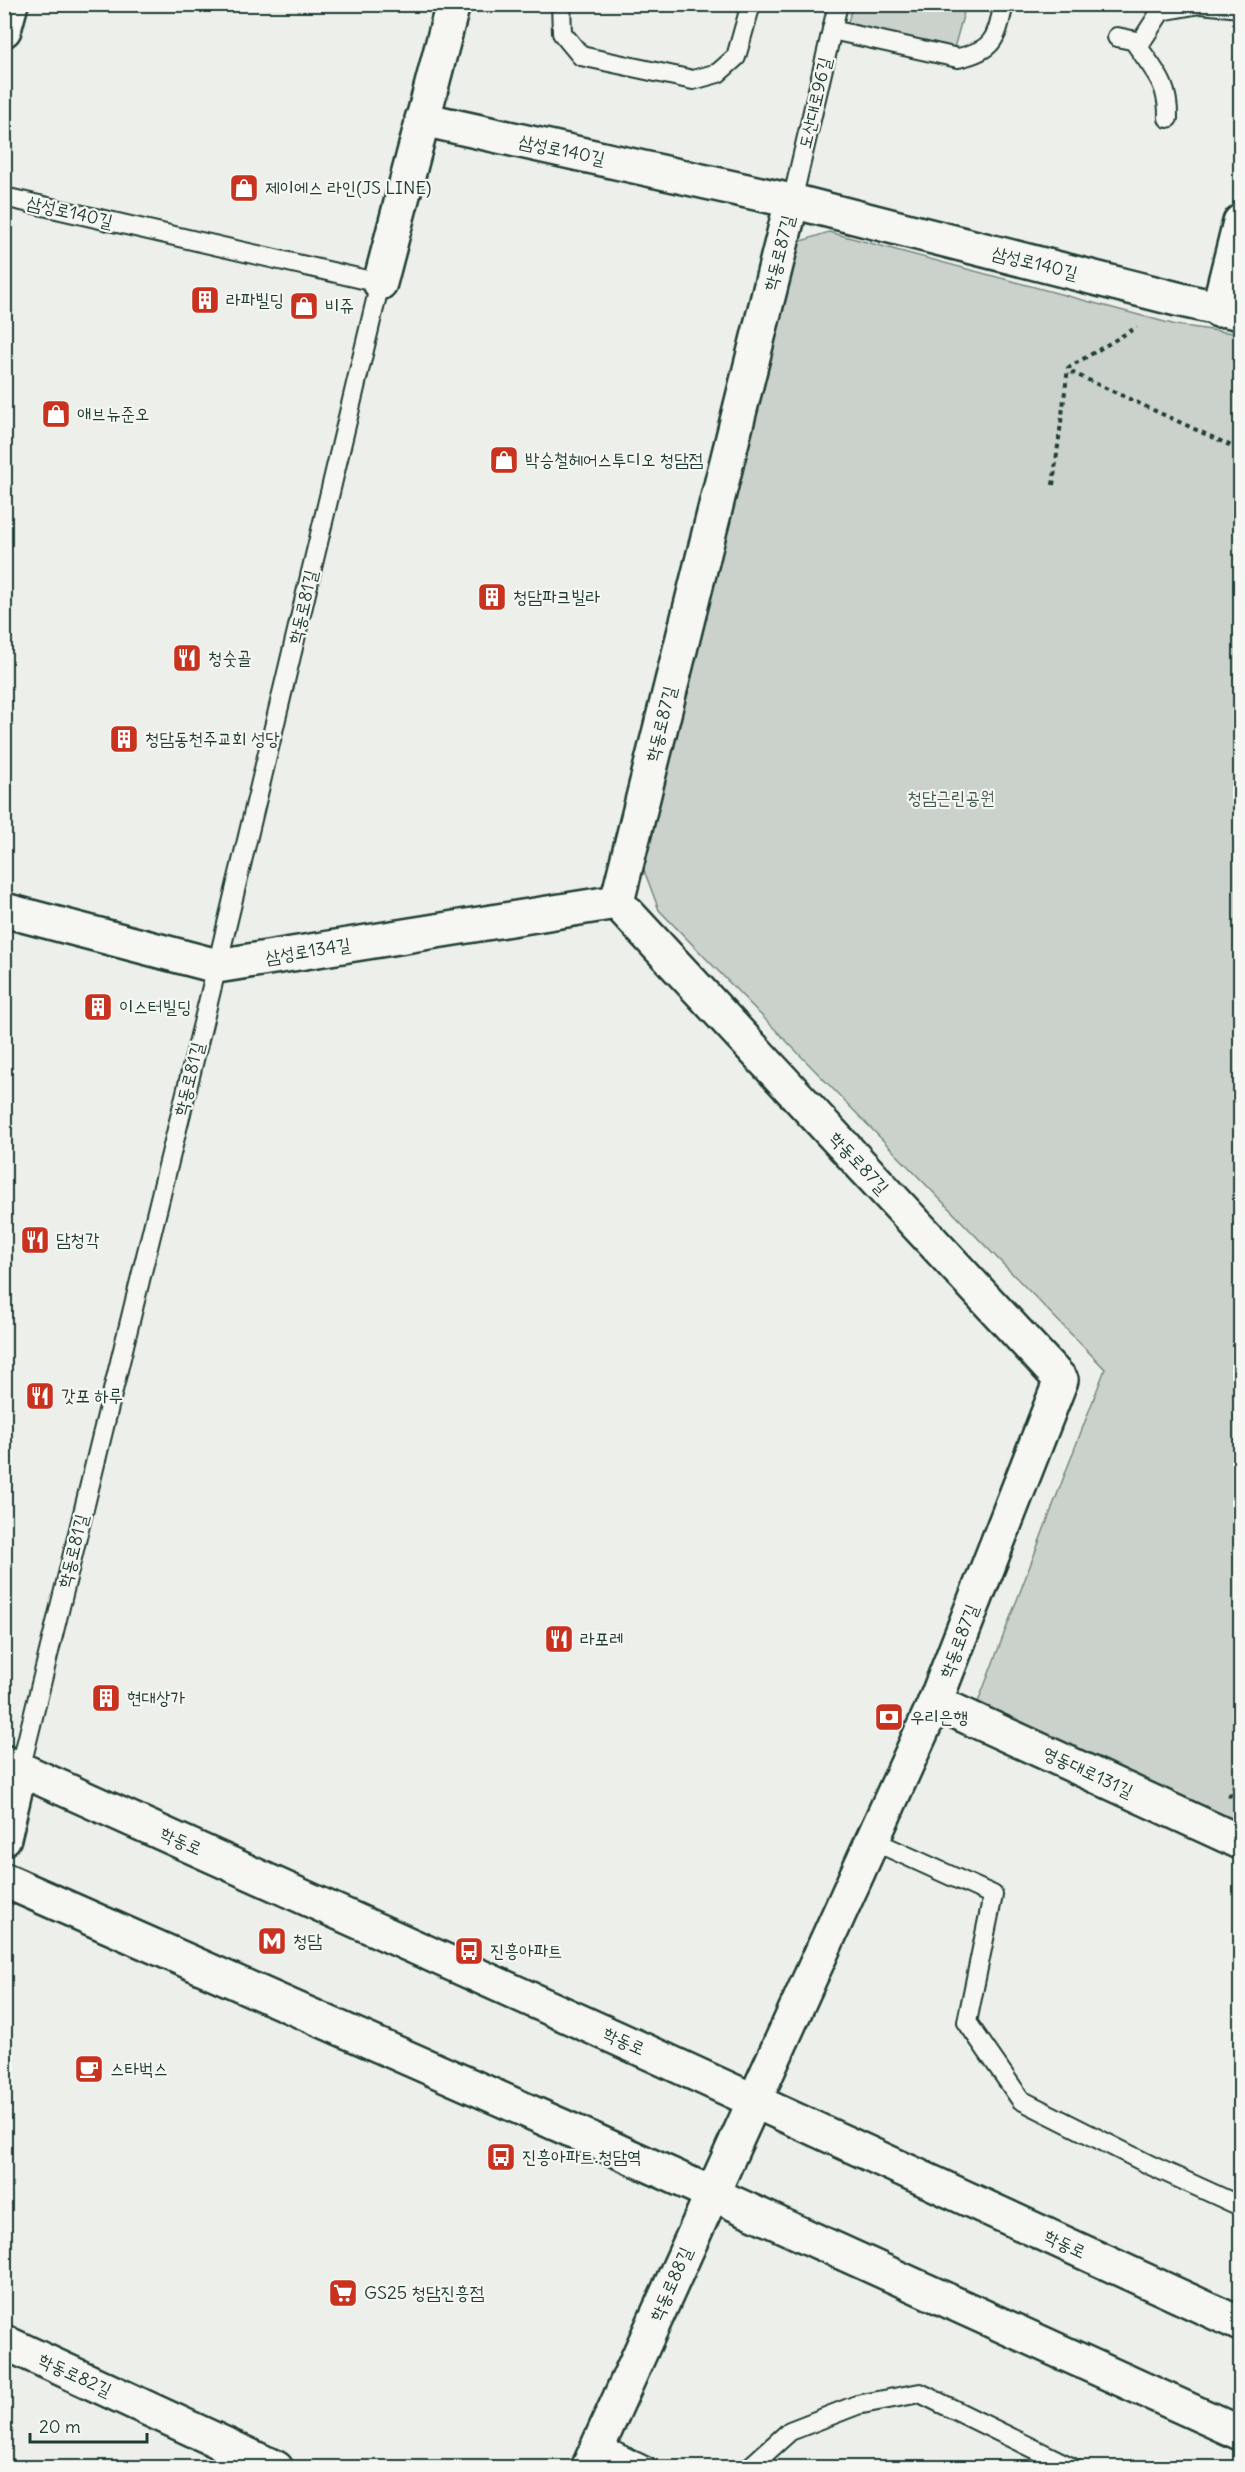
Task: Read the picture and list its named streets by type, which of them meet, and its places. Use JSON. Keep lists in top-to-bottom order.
{
  "streets": {
    "street": [
      "삼성로140길",
      "학동로87길",
      "삼성로134길",
      "영동대로131길",
      "학동로",
      "학동로88길",
      "학동로82길"
    ],
    "lane": ["도산대로96길", "학동로81길"]
  },
  "crossings": [
    ["도산대로96길", "삼성로140길"],
    ["도산대로96길", "학동로87길"],
    ["삼성로140길", "학동로87길"],
    ["삼성로140길", "학동로81길"],
    ["학동로87길", "삼성로134길"],
    ["학동로87길", "영동대로131길"],
    ["학동로87길", "학동로"],
    ["학동로87길", "학동로88길"],
    ["학동로81길", "삼성로134길"],
    ["학동로81길", "학동로"],
    ["학동로", "학동로88길"]
  ],
  "parks": ["청담근린공원"],
  "places": {
    "shop": [
      "제이에스 라인(JS LINE)",
      "비쥬",
      "애브뉴준오",
      "박승철헤어스투디오 청담점"
    ],
    "building": [
      "라파빌딩",
      "청담파크빌라",
      "청담동천주교회 성당",
      "이스터빌딩",
      "현대상가"
    ],
    "restaurant": [
      "청숫골",
      "담청각",
      "갓포 하루",
      "라포레"
    ],
    "bank": ["우리은행"],
    "metro station": ["청담"],
    "bus stop": ["진흥아파트", "진흥아파트.청담역"],
    "cafe": ["스타벅스"],
    "supermarket": ["GS25 청담진흥점"]
  },
  "scale_bar": "20 m"
}
